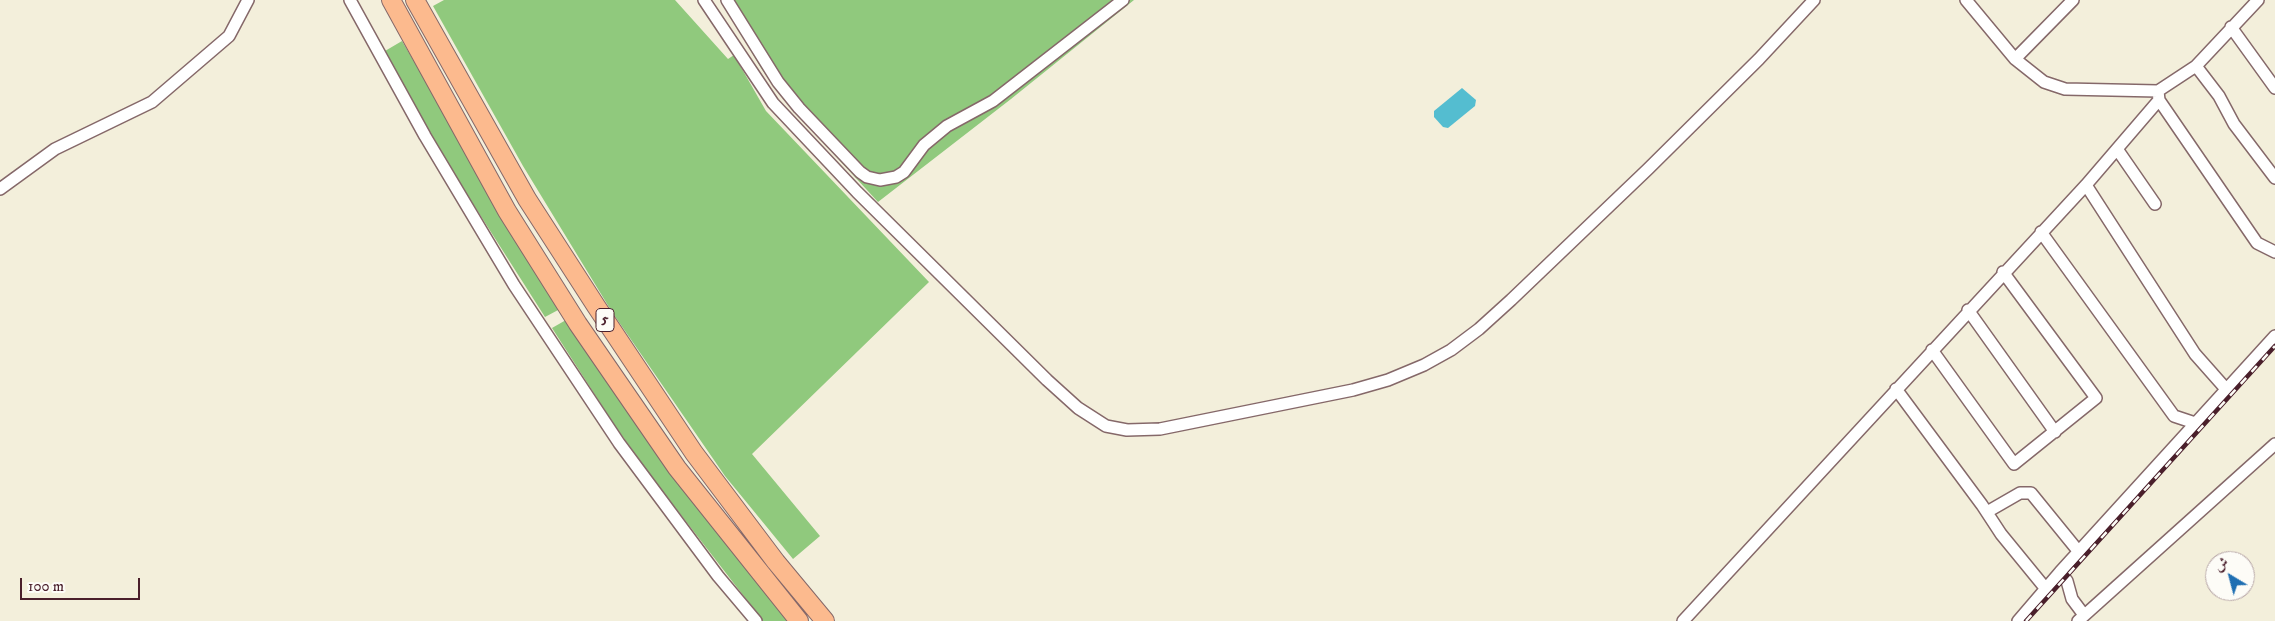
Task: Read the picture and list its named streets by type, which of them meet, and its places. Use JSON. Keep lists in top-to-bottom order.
{
  "streets": {
    "highway": ["5"]
  },
  "scale_bar": "100 m",
  "north": "top left"
}
